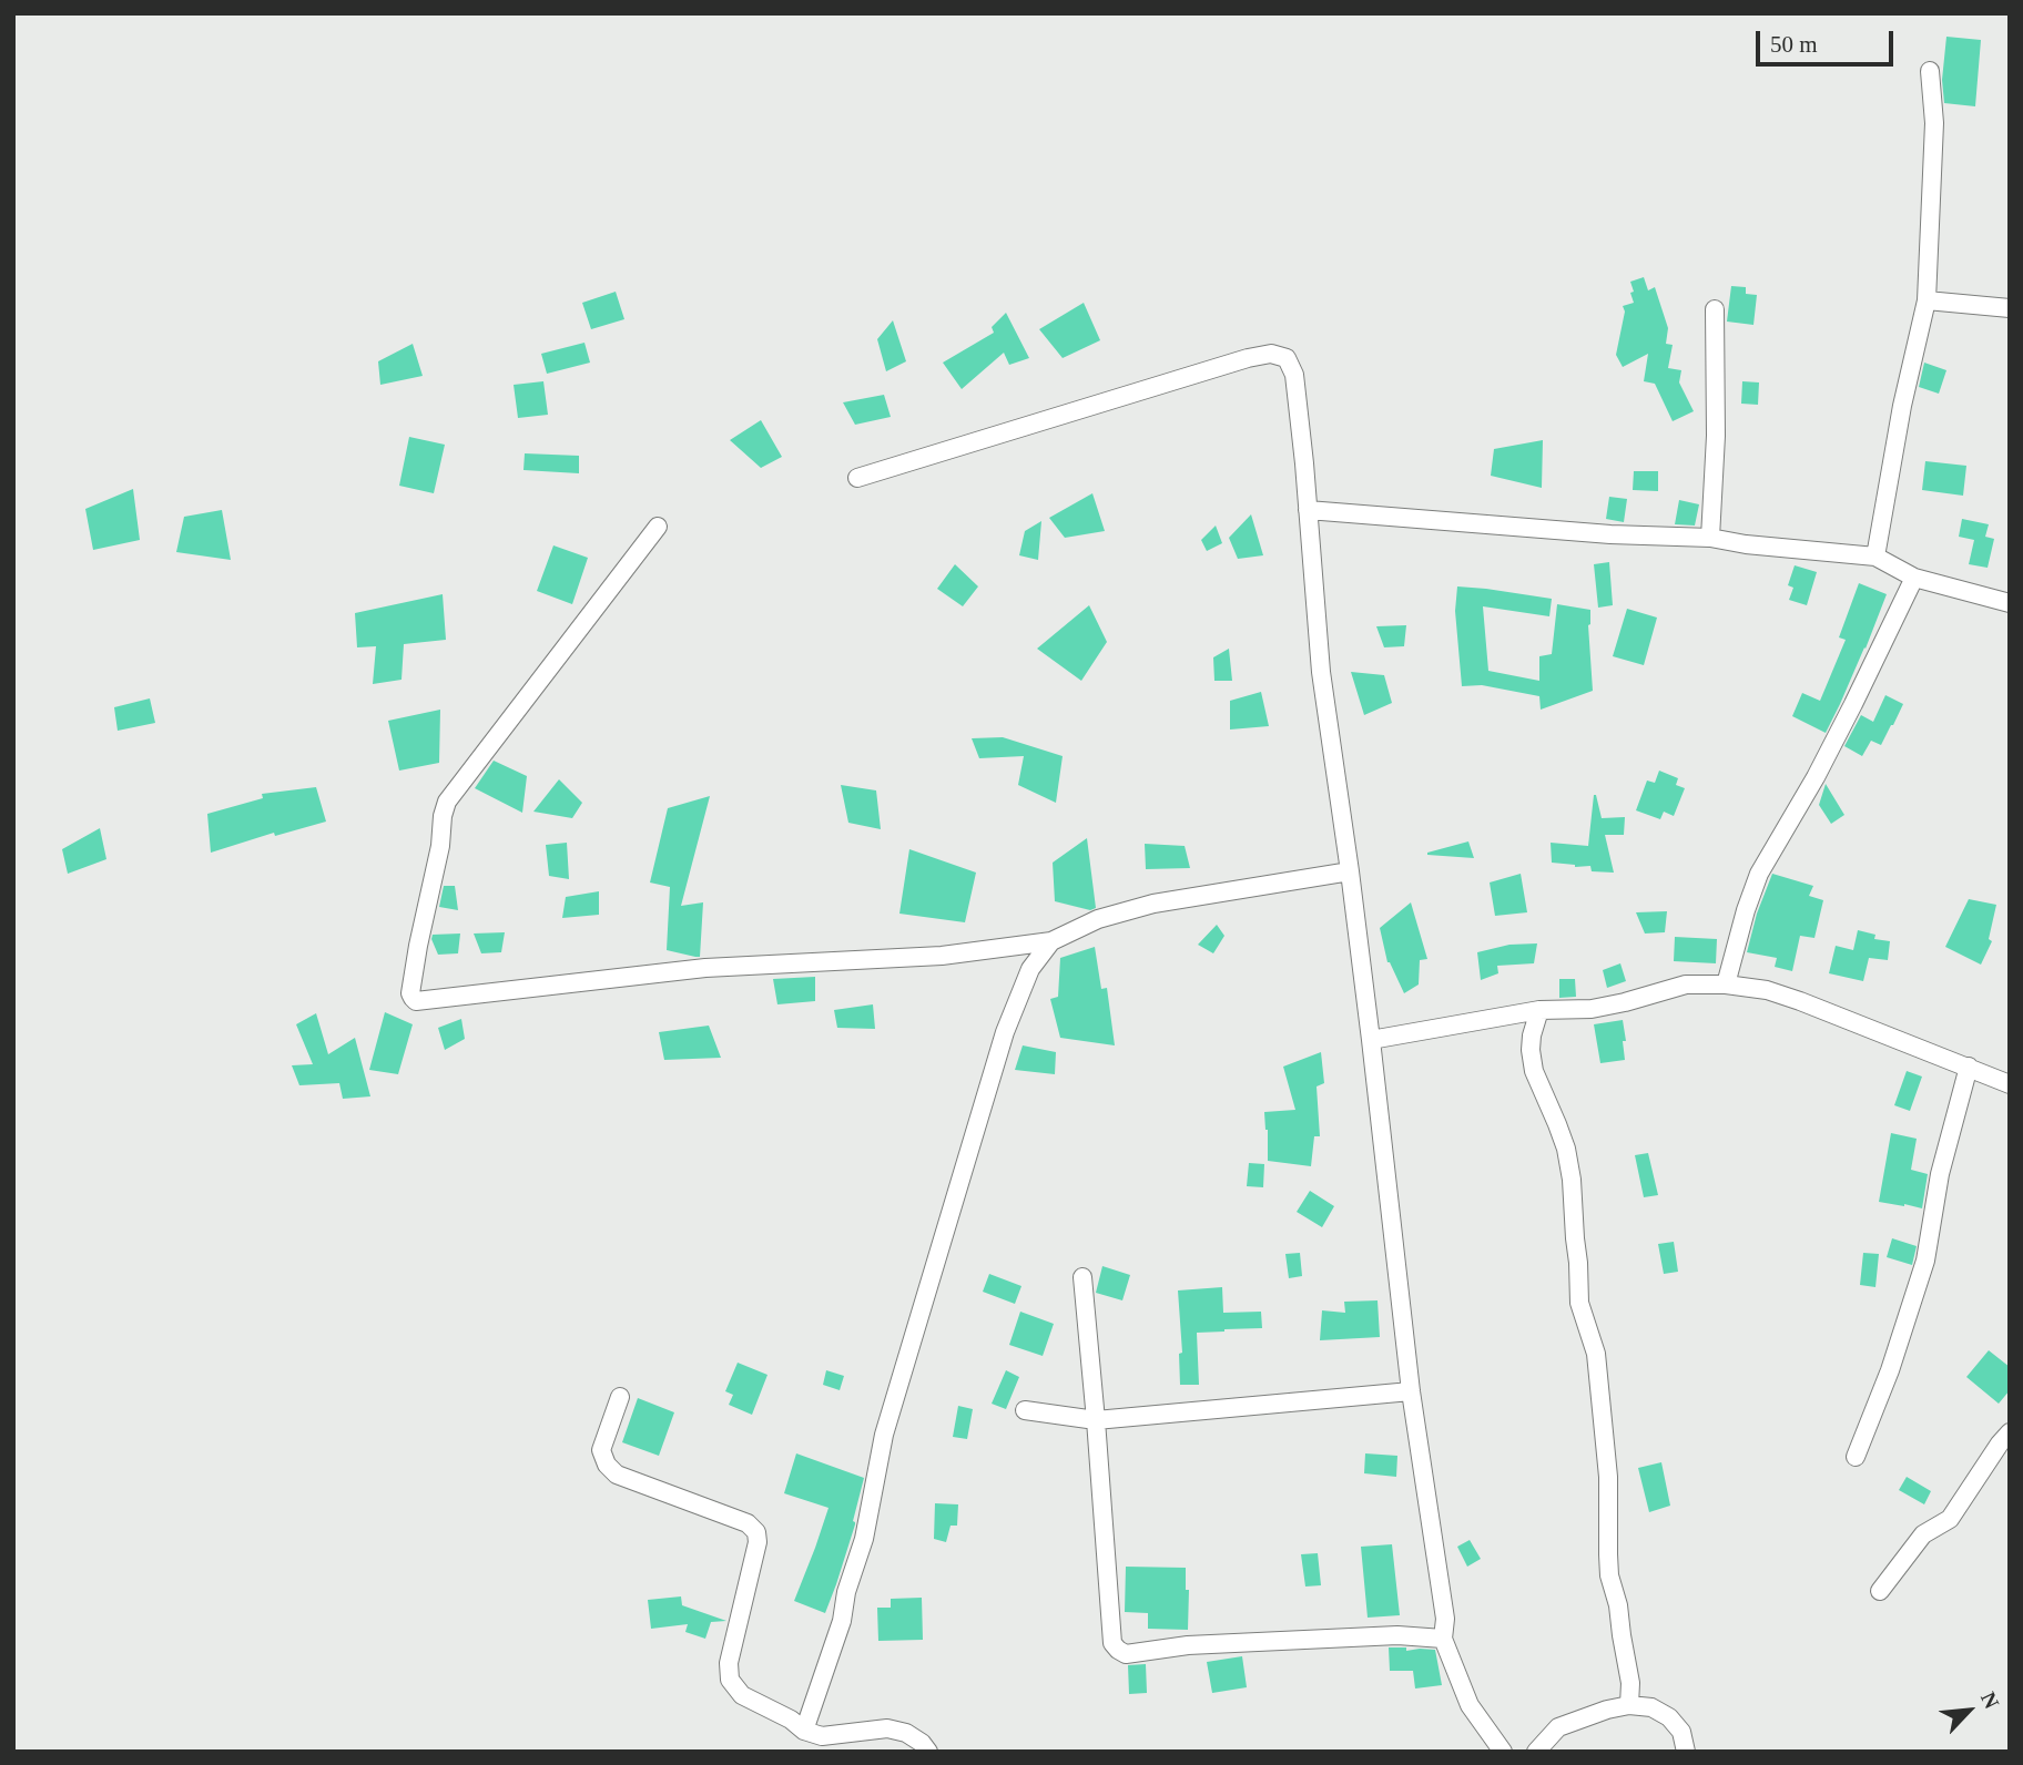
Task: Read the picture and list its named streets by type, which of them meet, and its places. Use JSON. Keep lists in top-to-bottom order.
{
  "scale_bar": "50 m",
  "north": "top right"
}
